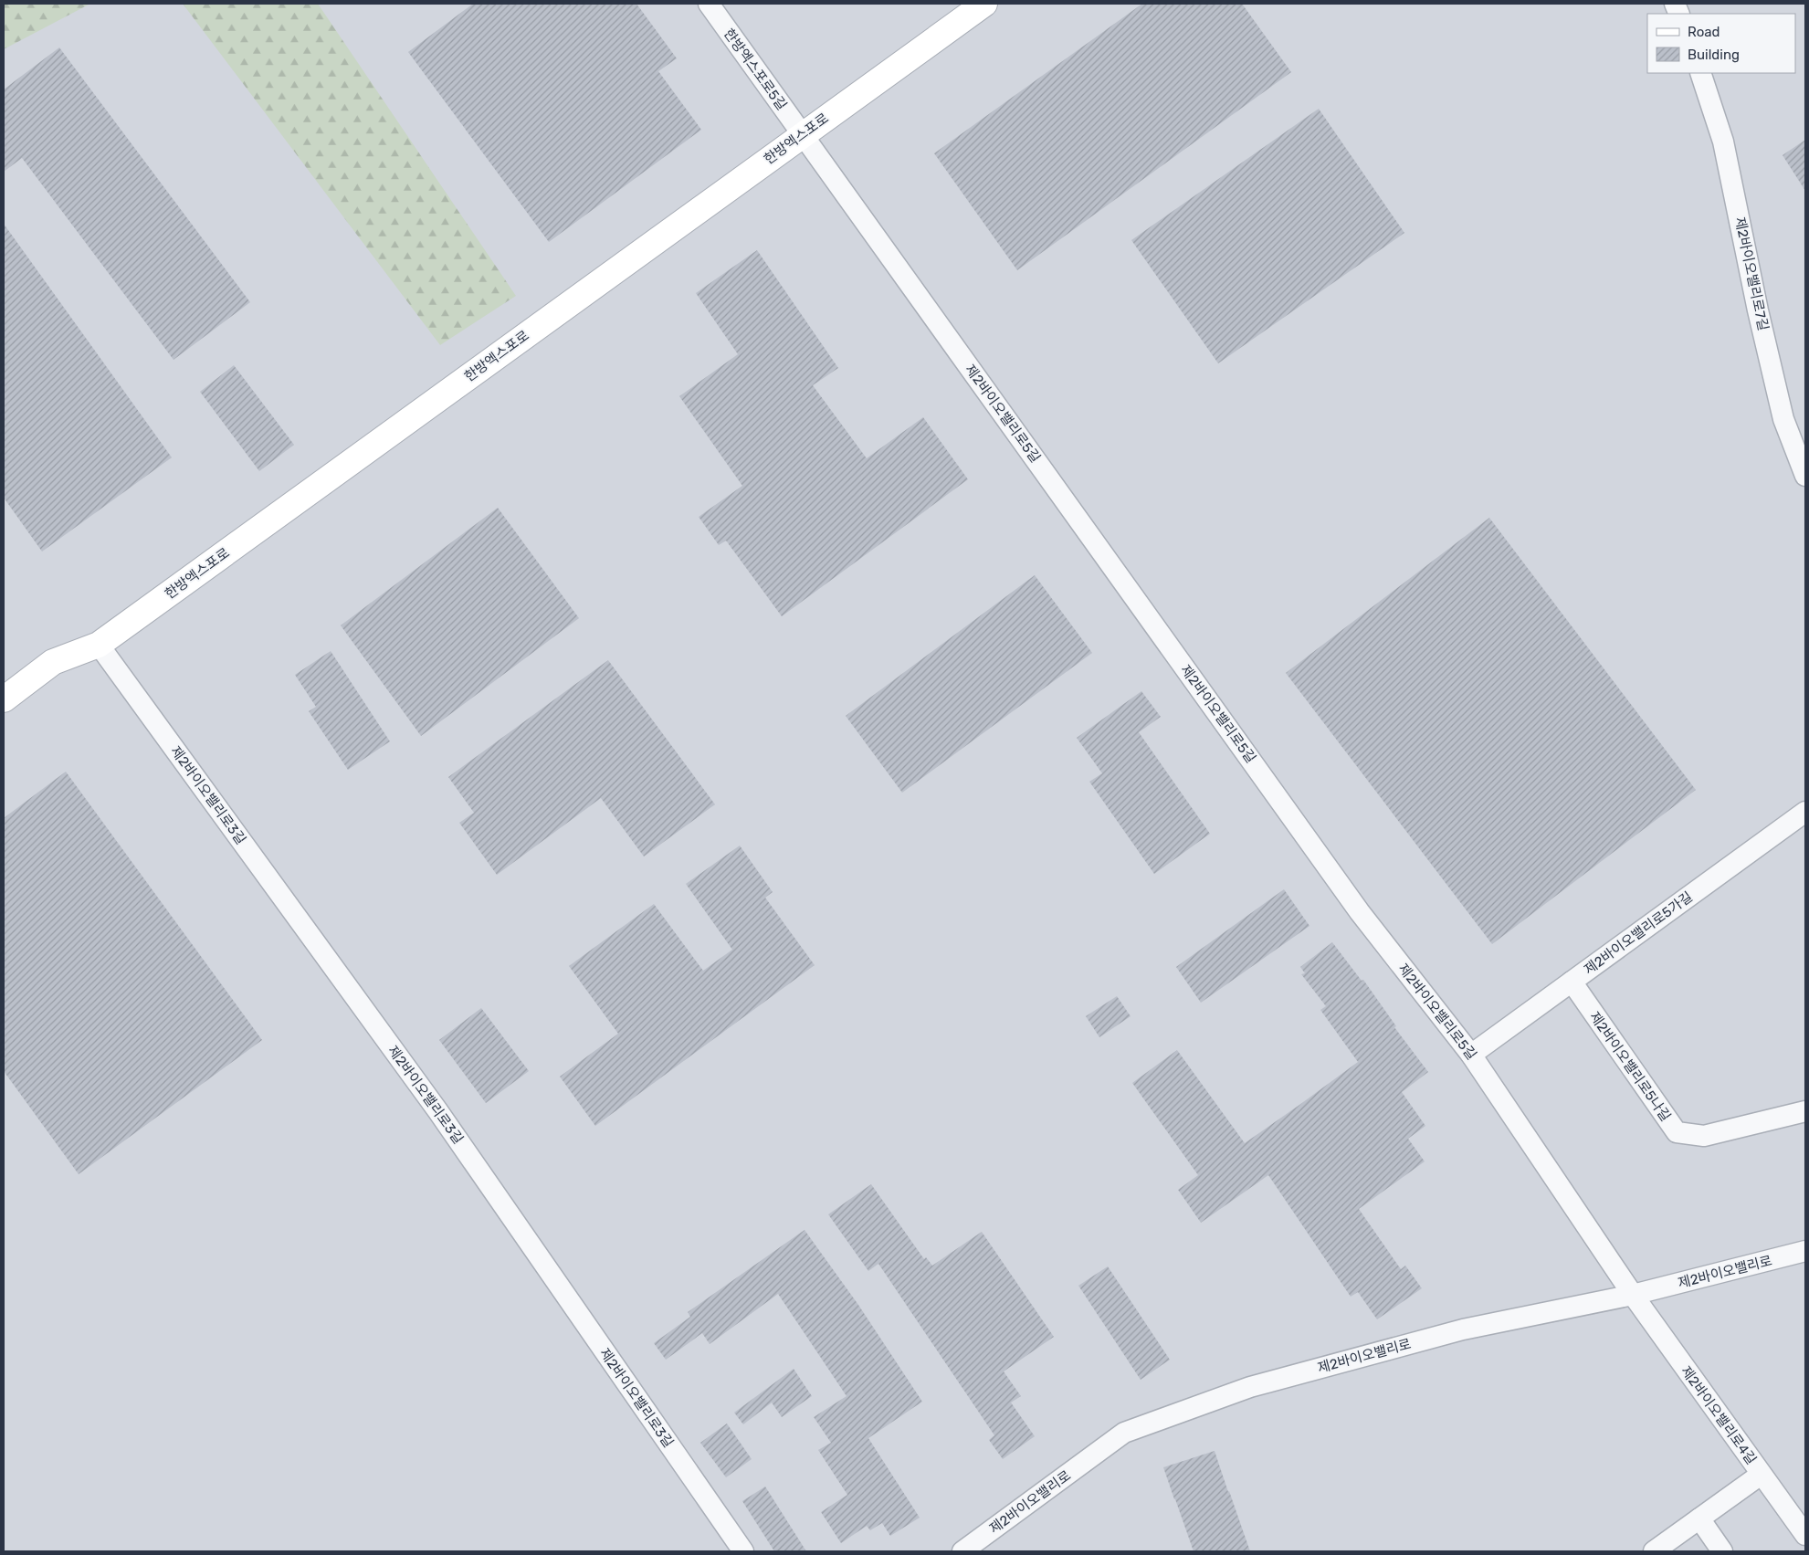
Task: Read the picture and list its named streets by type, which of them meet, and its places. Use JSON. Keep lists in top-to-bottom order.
{
  "streets": {
    "street": [
      "한방엑스포로5길",
      "한방엑스포로",
      "제2바이오밸리로7길",
      "제2바이오밸리로5길",
      "제2바이오밸리로3길",
      "제2바이오밸리로5가길",
      "제2바이오밸리로5나길",
      "제2바이오밸리로",
      "제2바이오밸리로4길"
    ]
  },
  "crossings": [
    ["한방엑스포로5길", "한방엑스포로"],
    ["한방엑스포로5길", "제2바이오밸리로5길"],
    ["한방엑스포로", "제2바이오밸리로5길"],
    ["한방엑스포로", "제2바이오밸리로3길"],
    ["제2바이오밸리로5길", "제2바이오밸리로5가길"],
    ["제2바이오밸리로5길", "제2바이오밸리로"],
    ["제2바이오밸리로5길", "제2바이오밸리로4길"],
    ["제2바이오밸리로5가길", "제2바이오밸리로5나길"],
    ["제2바이오밸리로", "제2바이오밸리로4길"]
  ],
  "legend": ["Road", "Building"]
}
